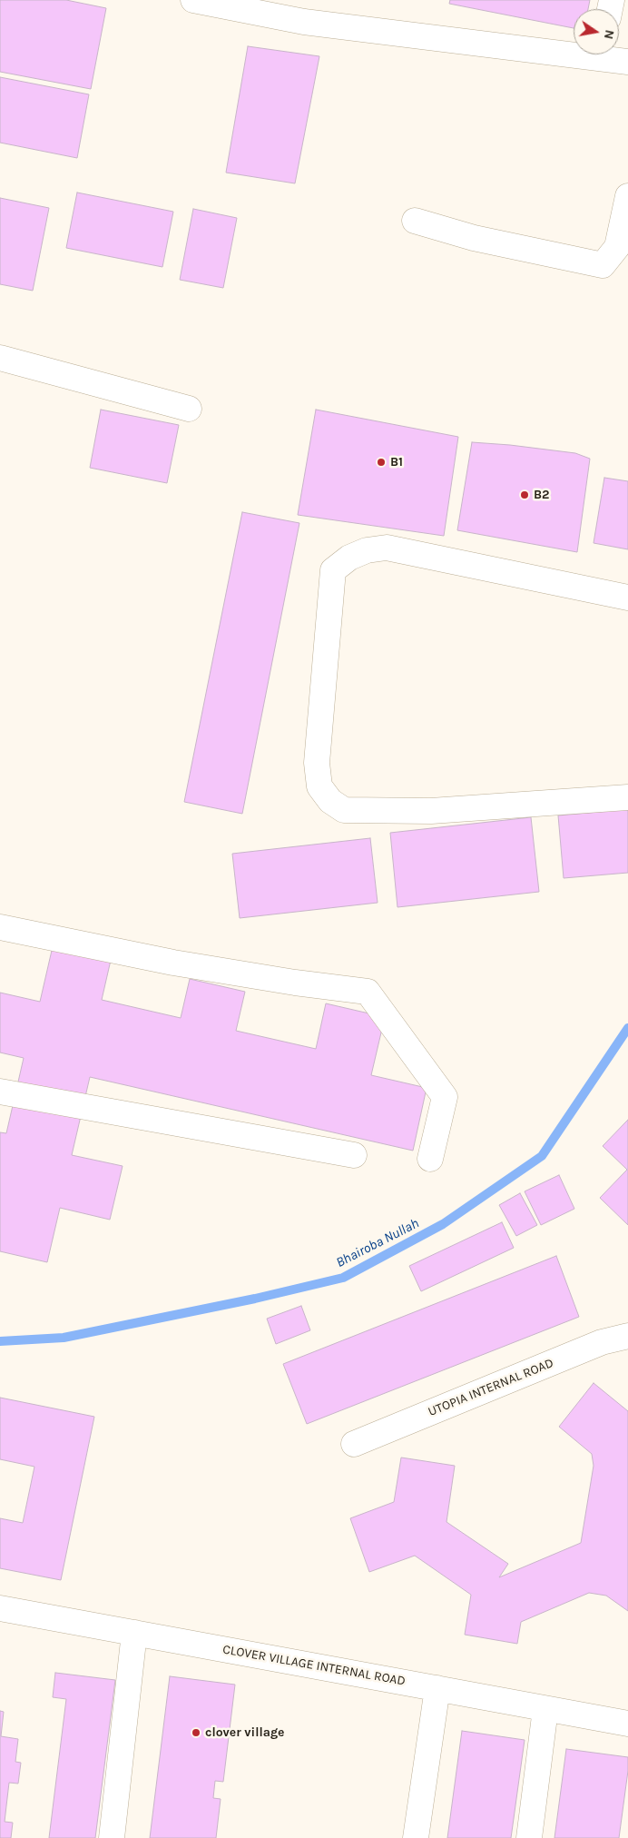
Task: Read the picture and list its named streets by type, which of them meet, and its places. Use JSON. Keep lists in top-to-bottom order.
{
  "streets": {
    "street": ["UTOPIA INTERNAL ROAD", "CLOVER VILLAGE INTERNAL ROAD"]
  },
  "water": ["Bhairoba Nullah"],
  "places": ["B1", "B2", "clover village"],
  "north": "right"
}
